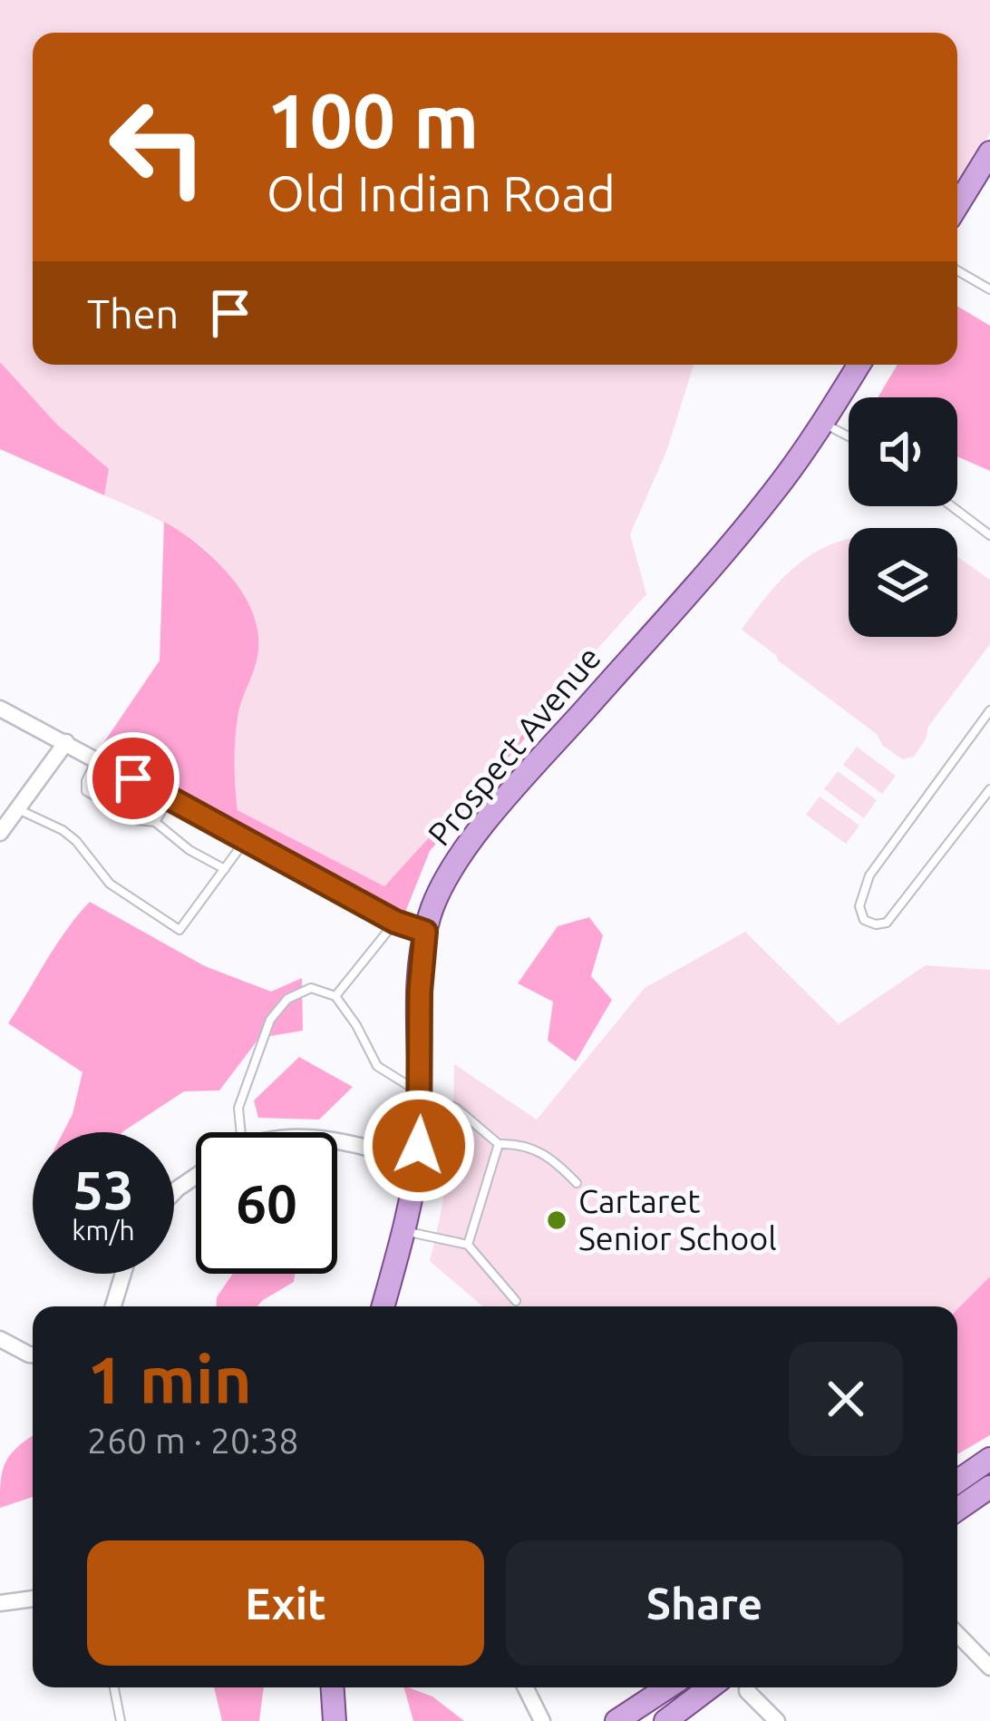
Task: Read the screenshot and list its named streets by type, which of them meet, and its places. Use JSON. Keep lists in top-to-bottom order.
{
  "streets": {
    "main road": ["Prospect Avenue"]
  },
  "places": ["Cartaret Senior School"],
  "page": {
    "turn": ["100 m", "Old Indian Road"],
    "then": "Then",
    "speed": "53 km/h",
    "limit": "60",
    "heading": ["1 min", "260 m · 20:38"],
    "buttons": ["Exit", "Share"]
  }
}
